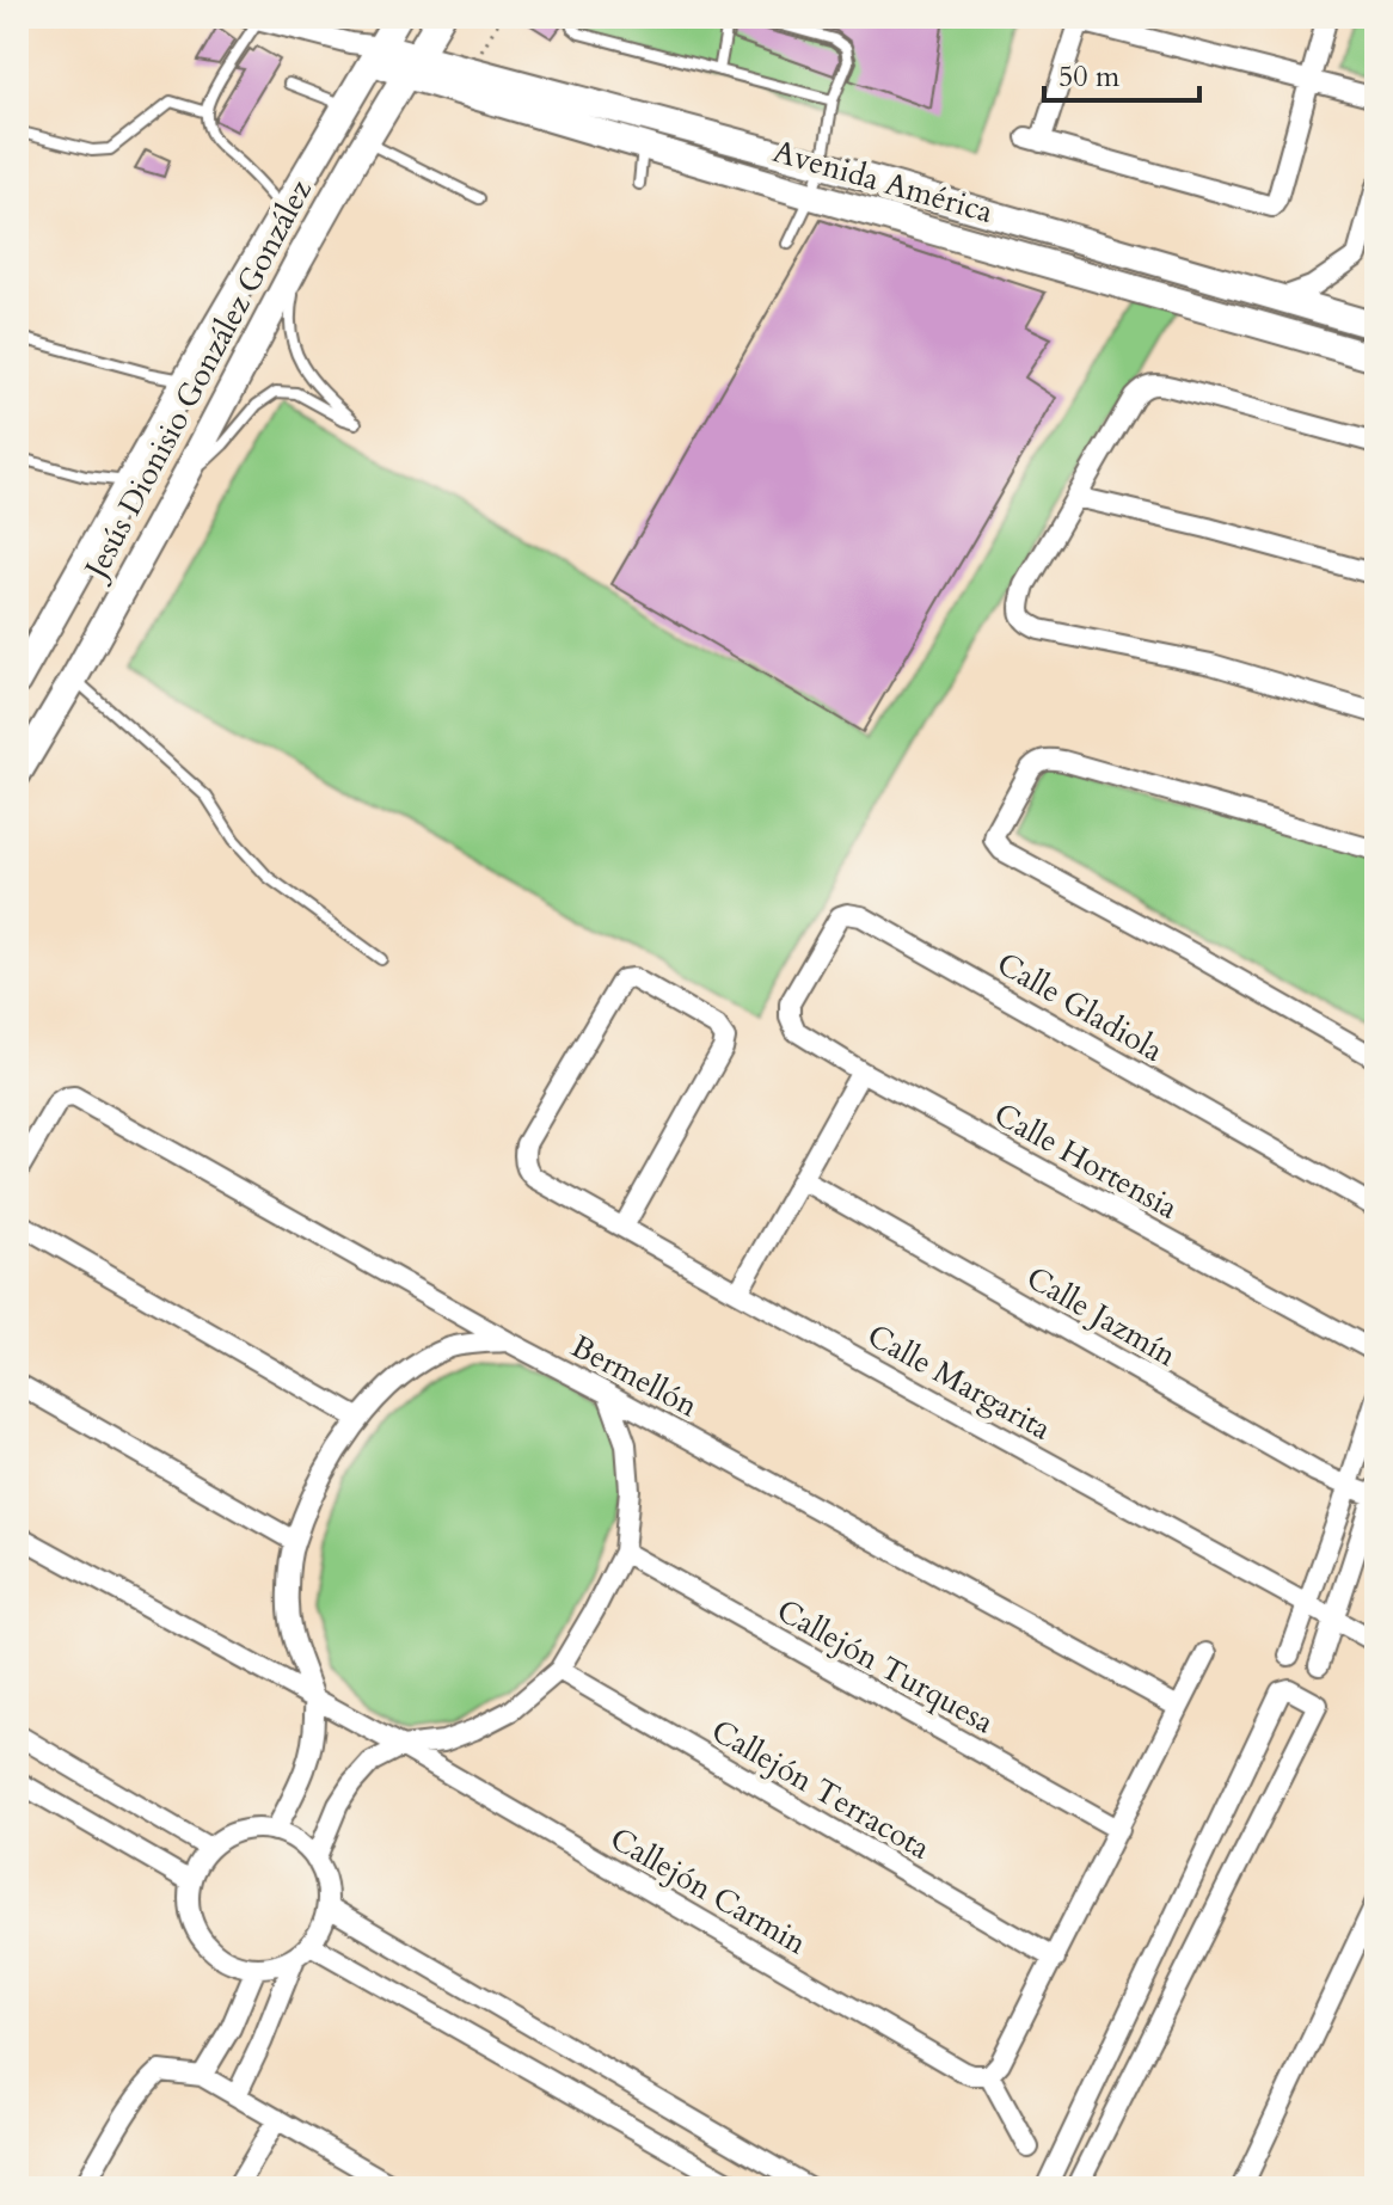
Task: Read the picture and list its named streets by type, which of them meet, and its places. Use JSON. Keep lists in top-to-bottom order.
{
  "streets": {
    "main road": ["Avenida América", "Jesús Dionisio González González"],
    "street": [
      "Calle Gladiola",
      "Calle Hortensia",
      "Calle Jazmín",
      "Bermellón",
      "Calle Margarita",
      "Callejón Turquesa",
      "Callejón Terracota",
      "Callejón Carmin"
    ]
  },
  "crossings": [
    ["Avenida América", "Jesús Dionisio González González"],
    ["Calle Gladiola", "Calle Hortensia"]
  ],
  "scale_bar": "50 m"
}
